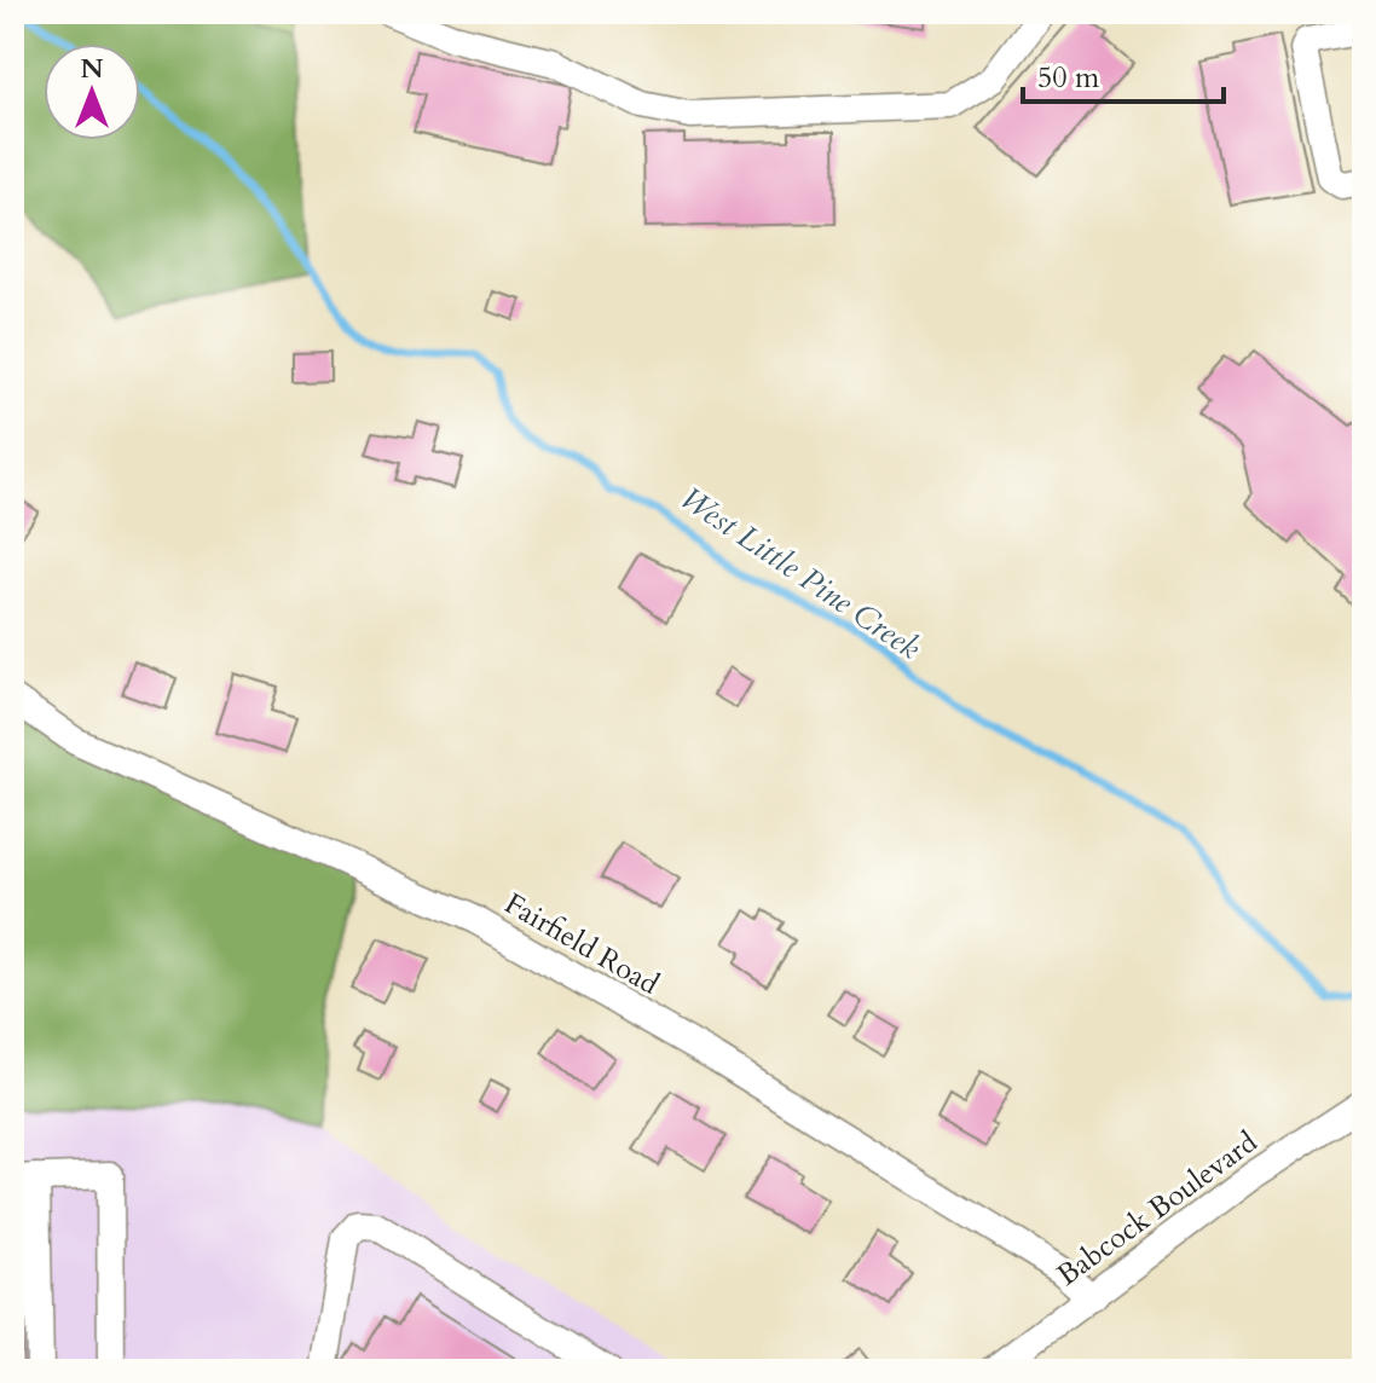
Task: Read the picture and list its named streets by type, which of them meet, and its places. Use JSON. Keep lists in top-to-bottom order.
{
  "streets": {
    "street": ["Fairfield Road", "Babcock Boulevard"]
  },
  "crossings": [
    ["Fairfield Road", "Babcock Boulevard"]
  ],
  "water": ["West Little Pine Creek"],
  "scale_bar": "50 m",
  "north": "top"
}
